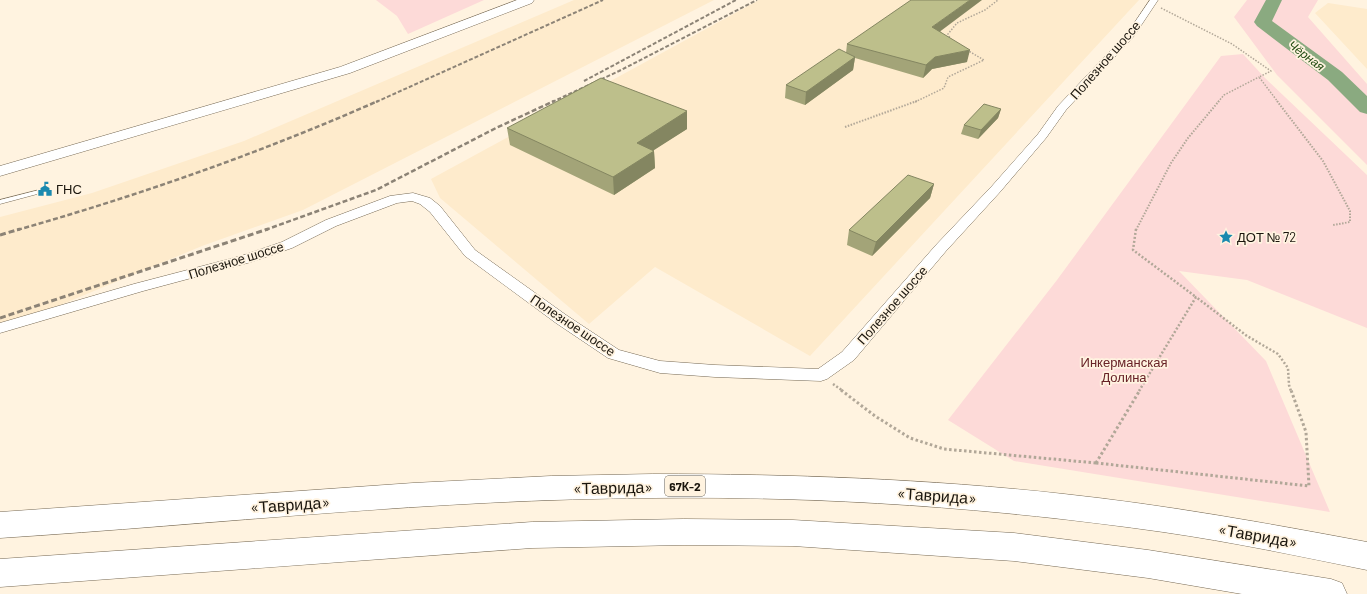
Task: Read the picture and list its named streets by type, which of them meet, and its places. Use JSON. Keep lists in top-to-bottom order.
{
  "streets": {
    "highway": ["67К-2", "«Таврида»"],
    "street": ["Полезное шоссе"]
  },
  "water": ["Чёрная"],
  "parks": ["Инкерманская Долина"],
  "places": {
    "public building": ["ГНС"],
    "place": ["ДОТ № 72"]
  }
}
